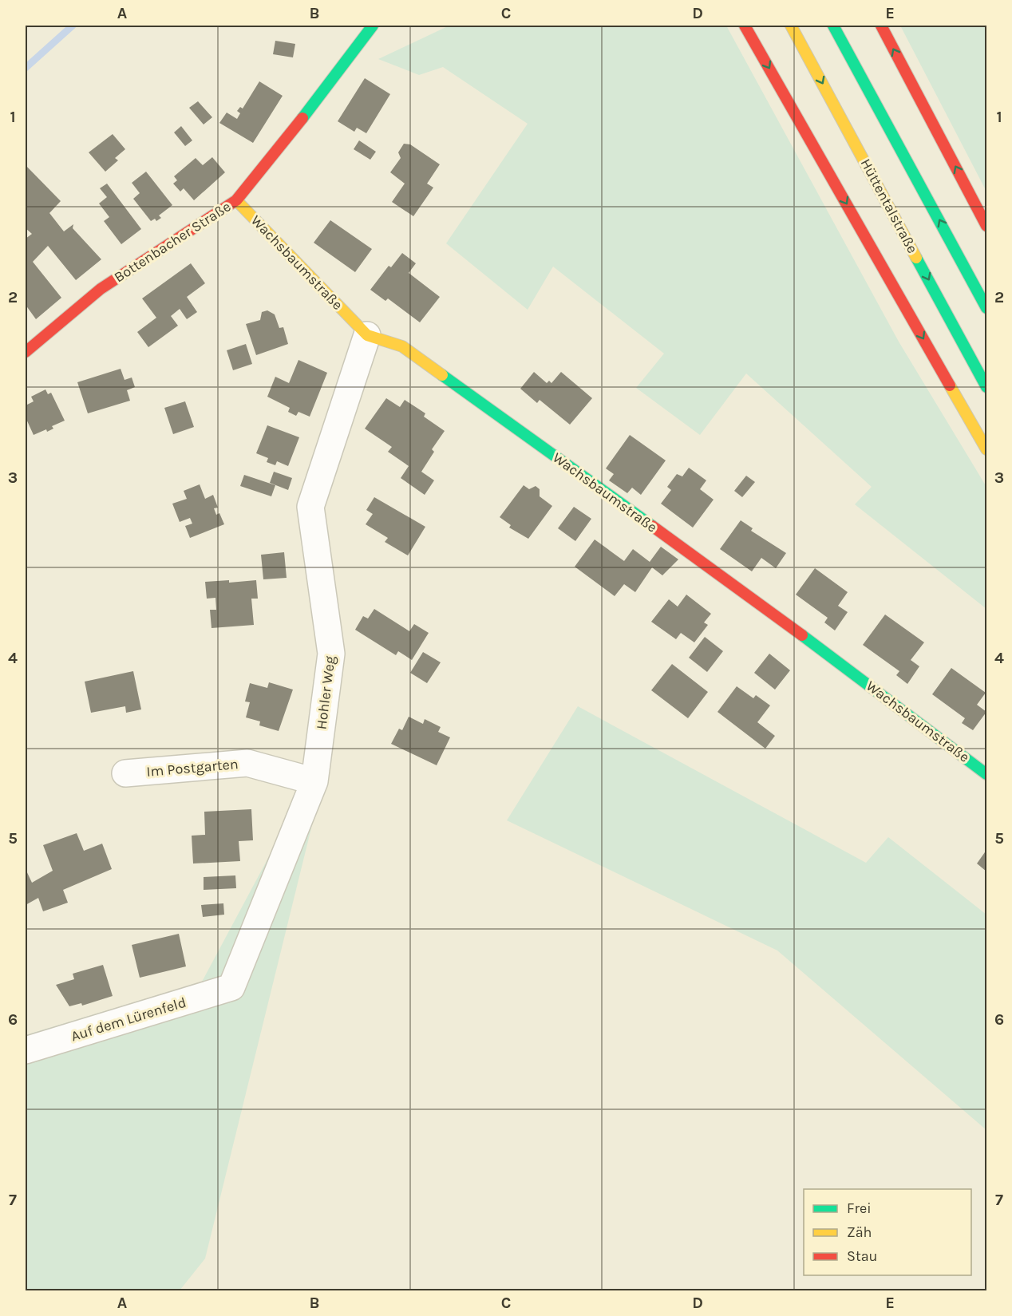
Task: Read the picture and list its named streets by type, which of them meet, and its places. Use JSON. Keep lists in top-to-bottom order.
{
  "streets": {
    "main road": ["Hüttentalstraße", "Bottenbacher Straße", "Wachsbaumstraße"],
    "street": ["Hohler Weg", "Im Postgarten", "Auf dem Lürenfeld"]
  },
  "crossings": [
    ["Bottenbacher Straße", "Wachsbaumstraße"],
    ["Wachsbaumstraße", "Hohler Weg"],
    ["Hohler Weg", "Im Postgarten"],
    ["Hohler Weg", "Auf dem Lürenfeld"]
  ],
  "legend": ["Frei", "Zäh", "Stau"],
  "grid": {
    "columns": [
      "A",
      "B",
      "C",
      "D",
      "E"
    ],
    "rows": [
      "1",
      "2",
      "3",
      "4",
      "5",
      "6",
      "7"
    ]
  }
}
